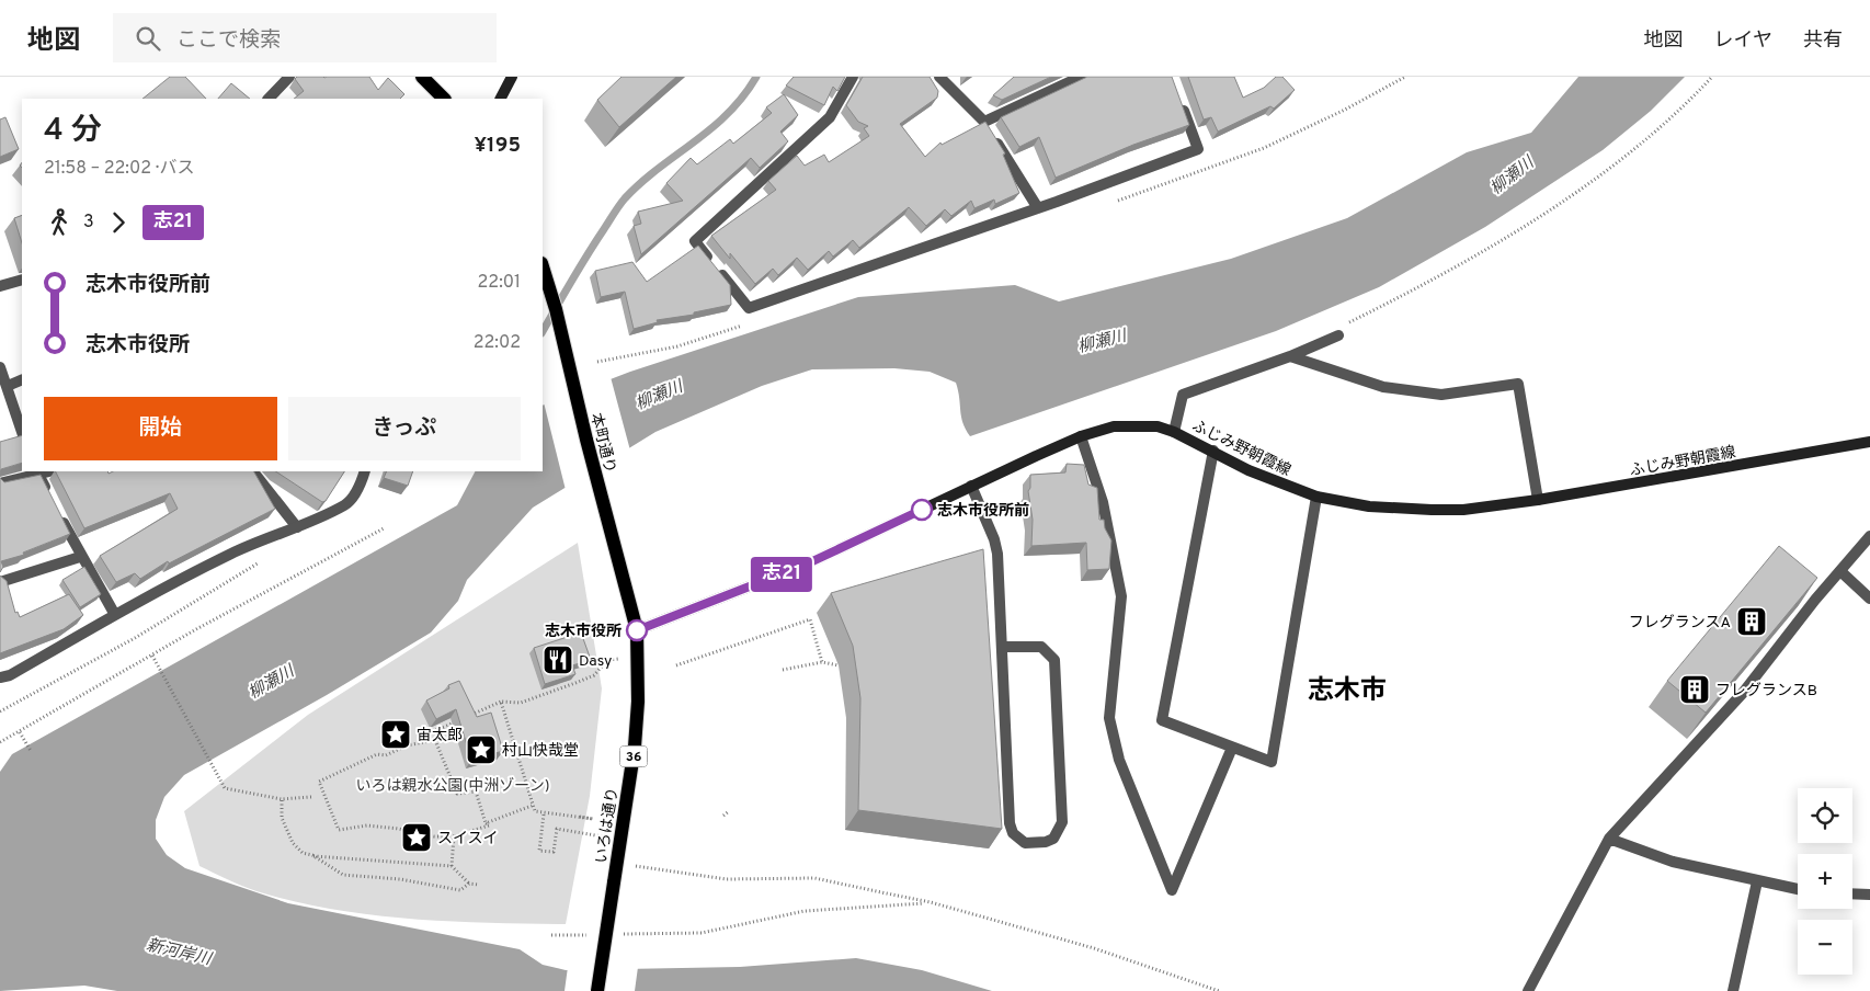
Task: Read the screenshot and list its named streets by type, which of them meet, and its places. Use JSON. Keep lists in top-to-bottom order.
{
  "streets": {
    "main road": [
      "本町通り",
      "ふじみ野朝霞線",
      "36",
      "いろは通り"
    ]
  },
  "crossings": [
    ["本町通り", "ふじみ野朝霞線"],
    ["本町通り", "いろは通り"],
    ["ふじみ野朝霞線", "いろは通り"]
  ],
  "districts": ["志木市"],
  "water": ["柳瀬川", "新河岸川"],
  "parks": ["いろは親水公園(中洲ゾーン)"],
  "places": {
    "other": ["志木市役所前", "志木市役所"],
    "building": ["フレグランスA", "フレグランスB"],
    "restaurant": ["Dasy"],
    "place": ["宙太郎", "村山快哉堂", "スイスイ"]
  },
  "lines": ["bus line 志21"],
  "page": {
    "header": "地図",
    "search": "ここで検索",
    "nav": ["地図", "レイヤ", "共有"],
    "on_map": "志21",
    "heading": ["4 分", "21:58 – 22:02 · バス", "¥195"],
    "legs": ["3", "志21"],
    "list": [
      {
        "name": "志木市役所前",
        "value": "22:01"
      },
      {
        "name": "志木市役所",
        "value": "22:02"
      }
    ],
    "buttons": ["開始", "きっぷ"],
    "map_buttons": ["+", "−"]
  }
}
